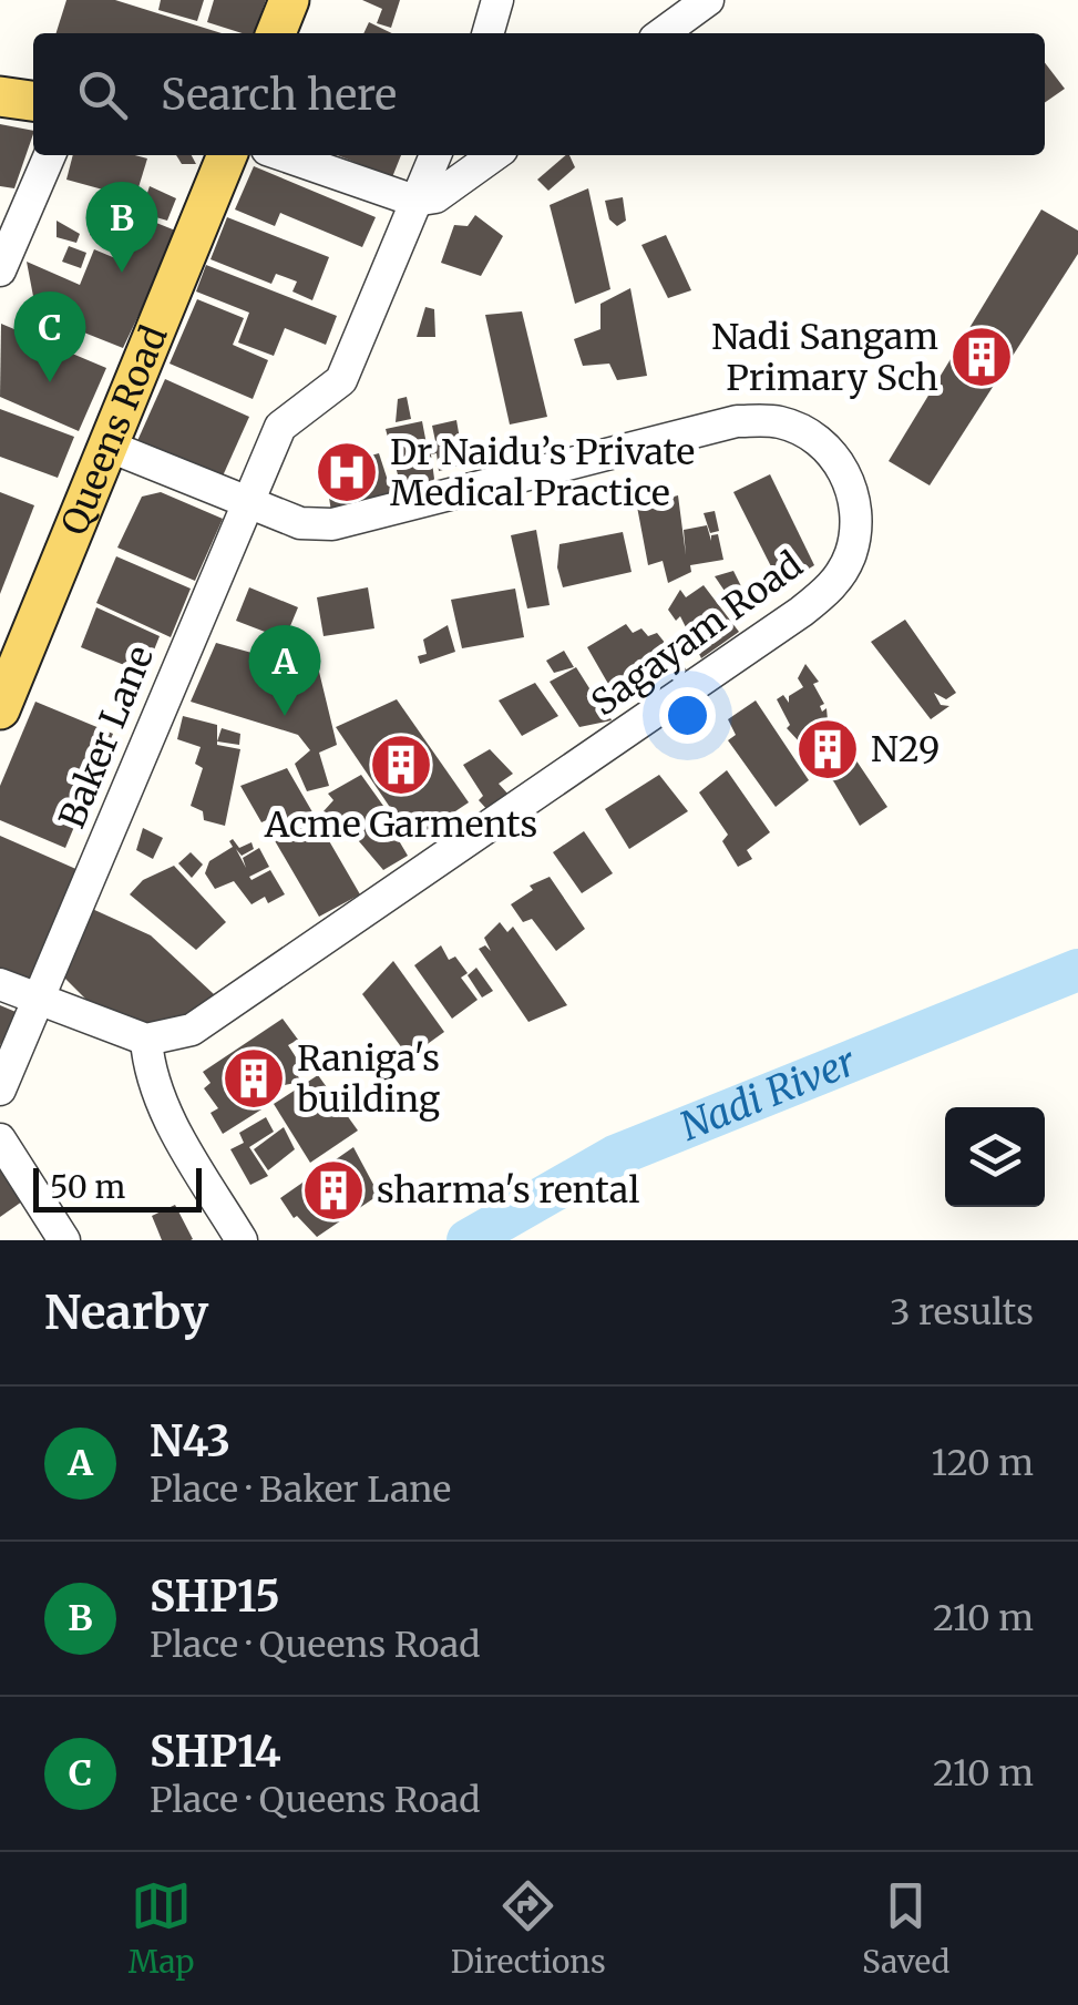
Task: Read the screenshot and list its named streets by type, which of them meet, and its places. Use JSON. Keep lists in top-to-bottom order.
{
  "streets": {
    "main road": ["Queens Road"],
    "street": ["Sagayam Road", "Baker Lane"]
  },
  "crossings": [
    ["Queens Road", "Sagayam Road"],
    ["Sagayam Road", "Baker Lane"]
  ],
  "water": ["Nadi River"],
  "places": {
    "building": [
      "Nadi Sangam Primary Sch",
      "N29",
      "Acme Garments",
      "Raniga's building",
      "sharma's rental"
    ],
    "hospital": ["Dr Naidu’s Private Medical Practice"]
  },
  "scale_bar": "50 m",
  "page": {
    "search": "Search here",
    "pins": ["B", "C", "A"],
    "scale": "50 m",
    "heading": ["Nearby", "3 results"],
    "list": [
      {
        "mark": "A",
        "name": "N43",
        "note": "Place · Baker Lane",
        "value": "120 m"
      },
      {
        "mark": "B",
        "name": "SHP15",
        "note": "Place · Queens Road",
        "value": "210 m"
      },
      {
        "mark": "C",
        "name": "SHP14",
        "note": "Place · Queens Road",
        "value": "210 m"
      }
    ],
    "nav": ["Map", "Directions", "Saved"]
  }
}
